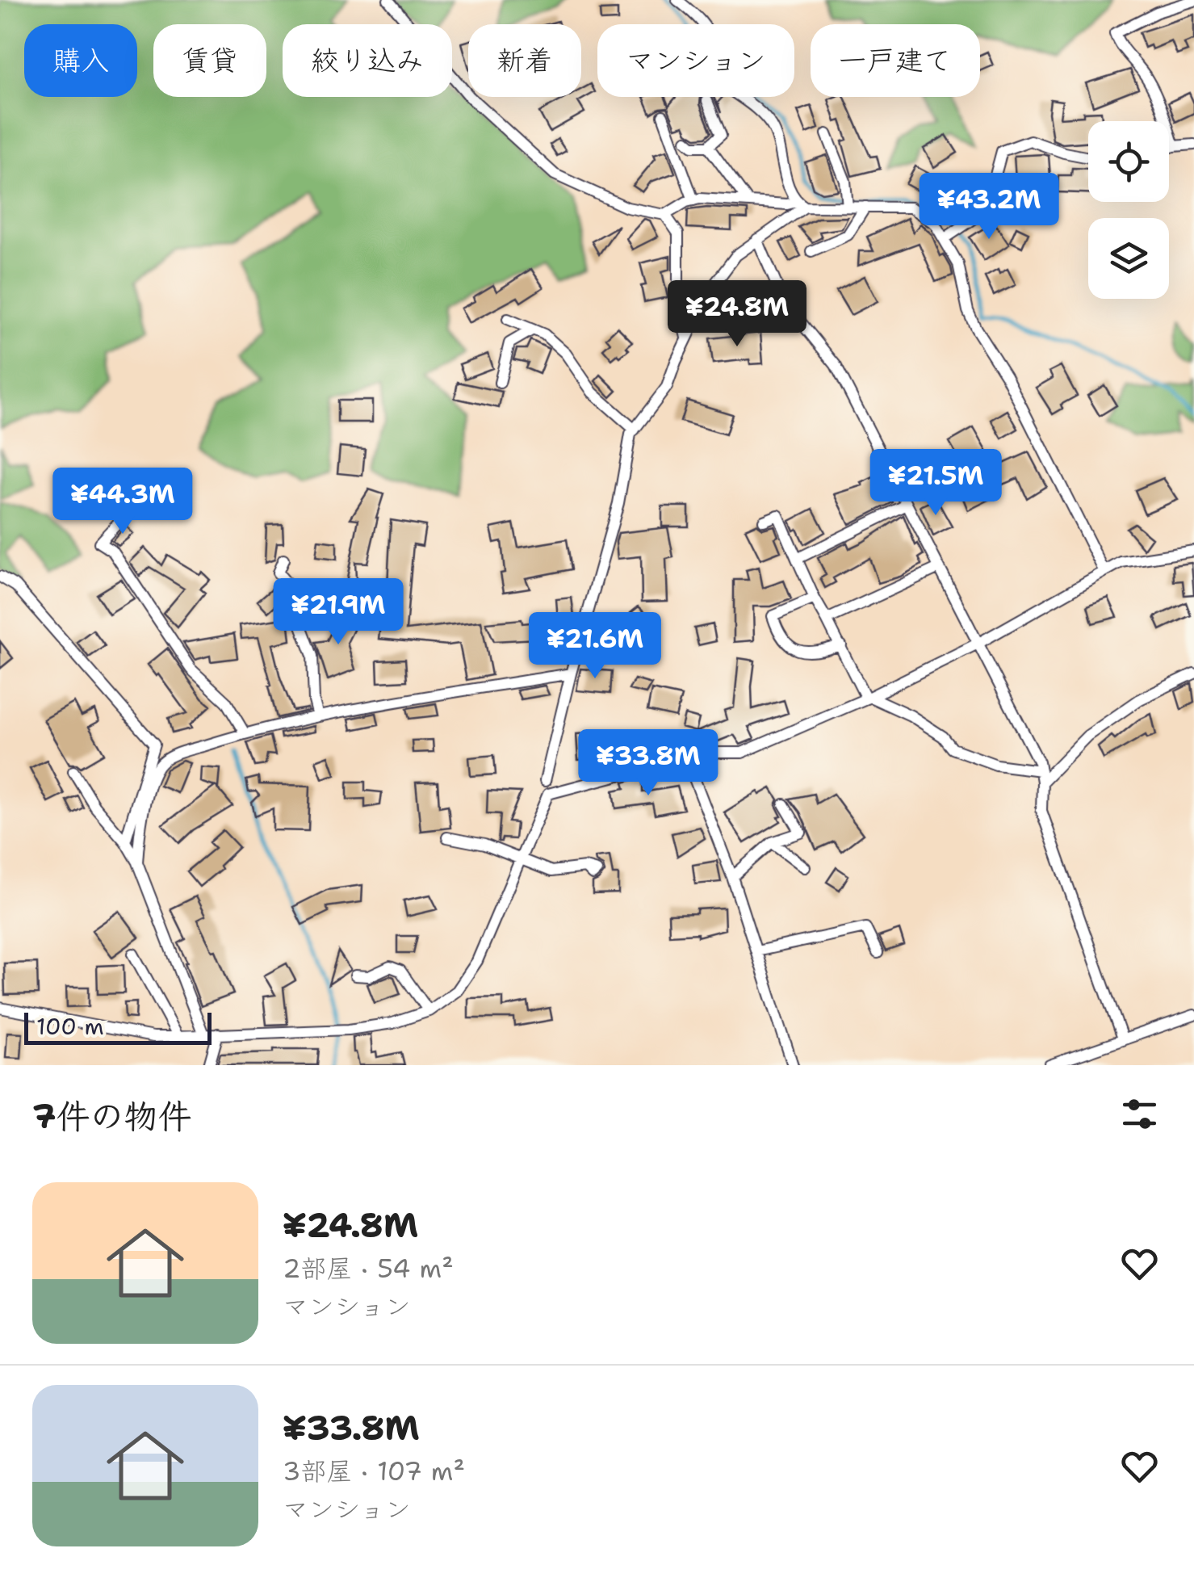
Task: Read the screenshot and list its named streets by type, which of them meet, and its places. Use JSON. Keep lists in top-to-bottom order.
{
  "scale_bar": "100 m",
  "page": {
    "chip": [
      "購入",
      "賃貸",
      "絞り込み",
      "新着",
      "マンション",
      "一戸建て"
    ],
    "price": [
      "¥43.2M",
      "¥24.8M",
      "¥21.5M",
      "¥44.3M",
      "¥21.9M",
      "¥21.6M",
      "¥33.8M"
    ],
    "scale": "100 m",
    "heading": "7件の物件",
    "list": [
      {
        "name": "¥24.8M",
        "note": "2部屋 · 54 m² · マンション"
      },
      {
        "name": "¥33.8M",
        "note": "3部屋 · 107 m² · マンション"
      }
    ]
  }
}
